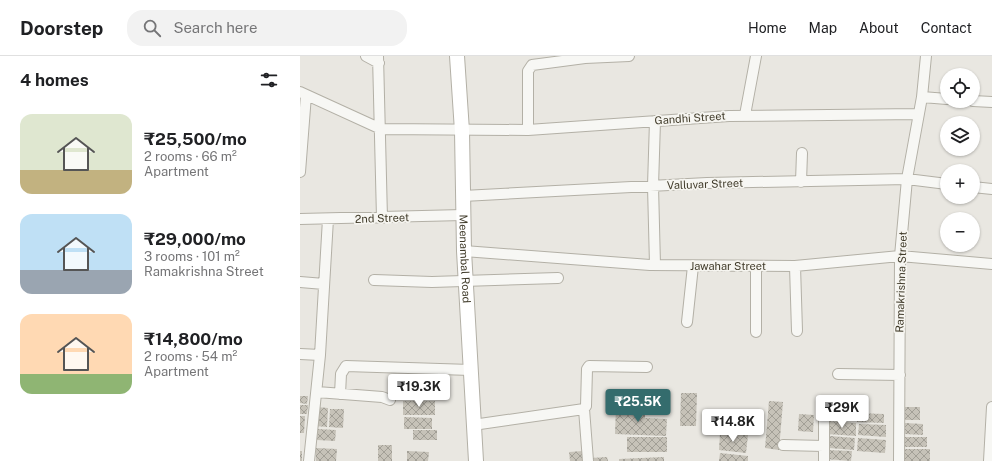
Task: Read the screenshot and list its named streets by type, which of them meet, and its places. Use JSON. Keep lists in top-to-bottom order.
{
  "streets": {
    "main road": ["Meenambal Road"],
    "street": [
      "Gandhi Street",
      "Valluvar Street",
      "2nd Street",
      "Jawahar Street",
      "Ramakrishna Street"
    ]
  },
  "crossings": [
    ["Gandhi Street", "Meenambal Road"],
    ["Gandhi Street", "Ramakrishna Street"],
    ["Valluvar Street", "Meenambal Road"],
    ["Valluvar Street", "Ramakrishna Street"],
    ["2nd Street", "Meenambal Road"],
    ["Meenambal Road", "Jawahar Street"],
    ["Jawahar Street", "Ramakrishna Street"]
  ],
  "page": {
    "header": "Doorstep",
    "search": "Search here",
    "nav": [
      "Home",
      "Map",
      "About",
      "Contact"
    ],
    "heading": "4 homes",
    "map_buttons": ["+", "−"],
    "list": [
      {
        "name": "₹25,500/mo",
        "note": "2 rooms · 66 m² · Apartment"
      },
      {
        "name": "₹29,000/mo",
        "note": "3 rooms · 101 m² · Ramakrishna Street"
      },
      {
        "name": "₹14,800/mo",
        "note": "2 rooms · 54 m² · Apartment"
      }
    ],
    "price": [
      "₹19.3K",
      "₹25.5K",
      "₹29K",
      "₹14.8K"
    ]
  }
}
